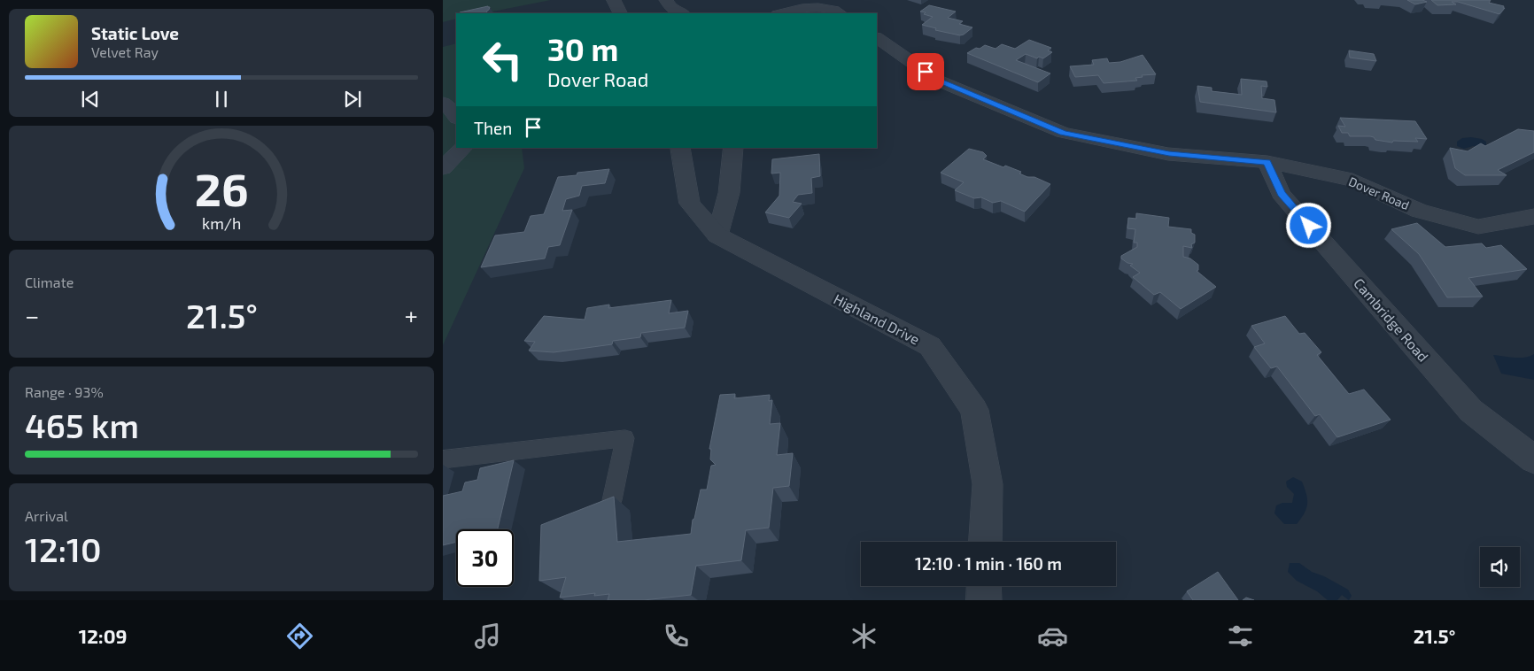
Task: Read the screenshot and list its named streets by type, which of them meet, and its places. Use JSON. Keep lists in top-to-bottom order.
{
  "streets": {
    "street": ["Dover Road", "Highland Drive", "Cambridge Road"]
  },
  "crossings": [
    ["Dover Road", "Cambridge Road"]
  ],
  "page": {
    "turn": ["30 m", "Dover Road"],
    "song": ["Static Love", "Velvet Ray"],
    "then": "Then",
    "tile": [
      "Climate",
      ["Range · 93%", "465 km"],
      ["Arrival", "12:10"]
    ],
    "heat": ["−", "21.5°", "+"],
    "limit": "30",
    "trip": "12:10 · 1 min · 160 m",
    "tabs": ["12:09", "21.5°"],
    "gauge": ["26", "km/h"]
  }
}
